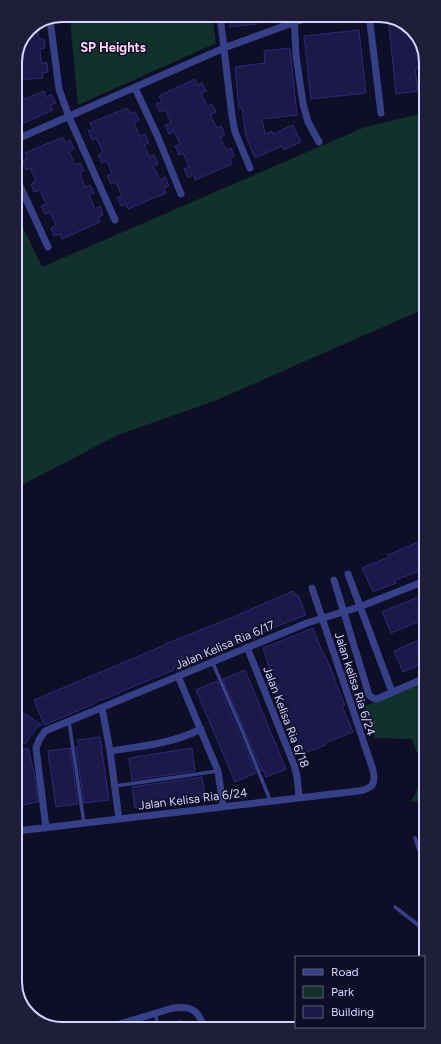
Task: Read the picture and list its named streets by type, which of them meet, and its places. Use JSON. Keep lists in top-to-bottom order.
{
  "streets": {
    "street": [
      "Jalan Kelisa Ria 6/17",
      "Jalan kelisa Ria 6/24",
      "Jalan Kelisa Ria 6/18",
      "Jalan Kelisa Ria 6/24"
    ]
  },
  "crossings": [
    ["Jalan Kelisa Ria 6/17", "Jalan kelisa Ria 6/24"],
    ["Jalan Kelisa Ria 6/17", "Jalan Kelisa Ria 6/18"],
    ["Jalan Kelisa Ria 6/17", "Jalan Kelisa Ria 6/24"],
    ["Jalan kelisa Ria 6/24", "Jalan Kelisa Ria 6/24"],
    ["Jalan Kelisa Ria 6/18", "Jalan Kelisa Ria 6/24"]
  ],
  "districts": ["SP Heights"],
  "legend": ["Road", "Park", "Building"]
}
